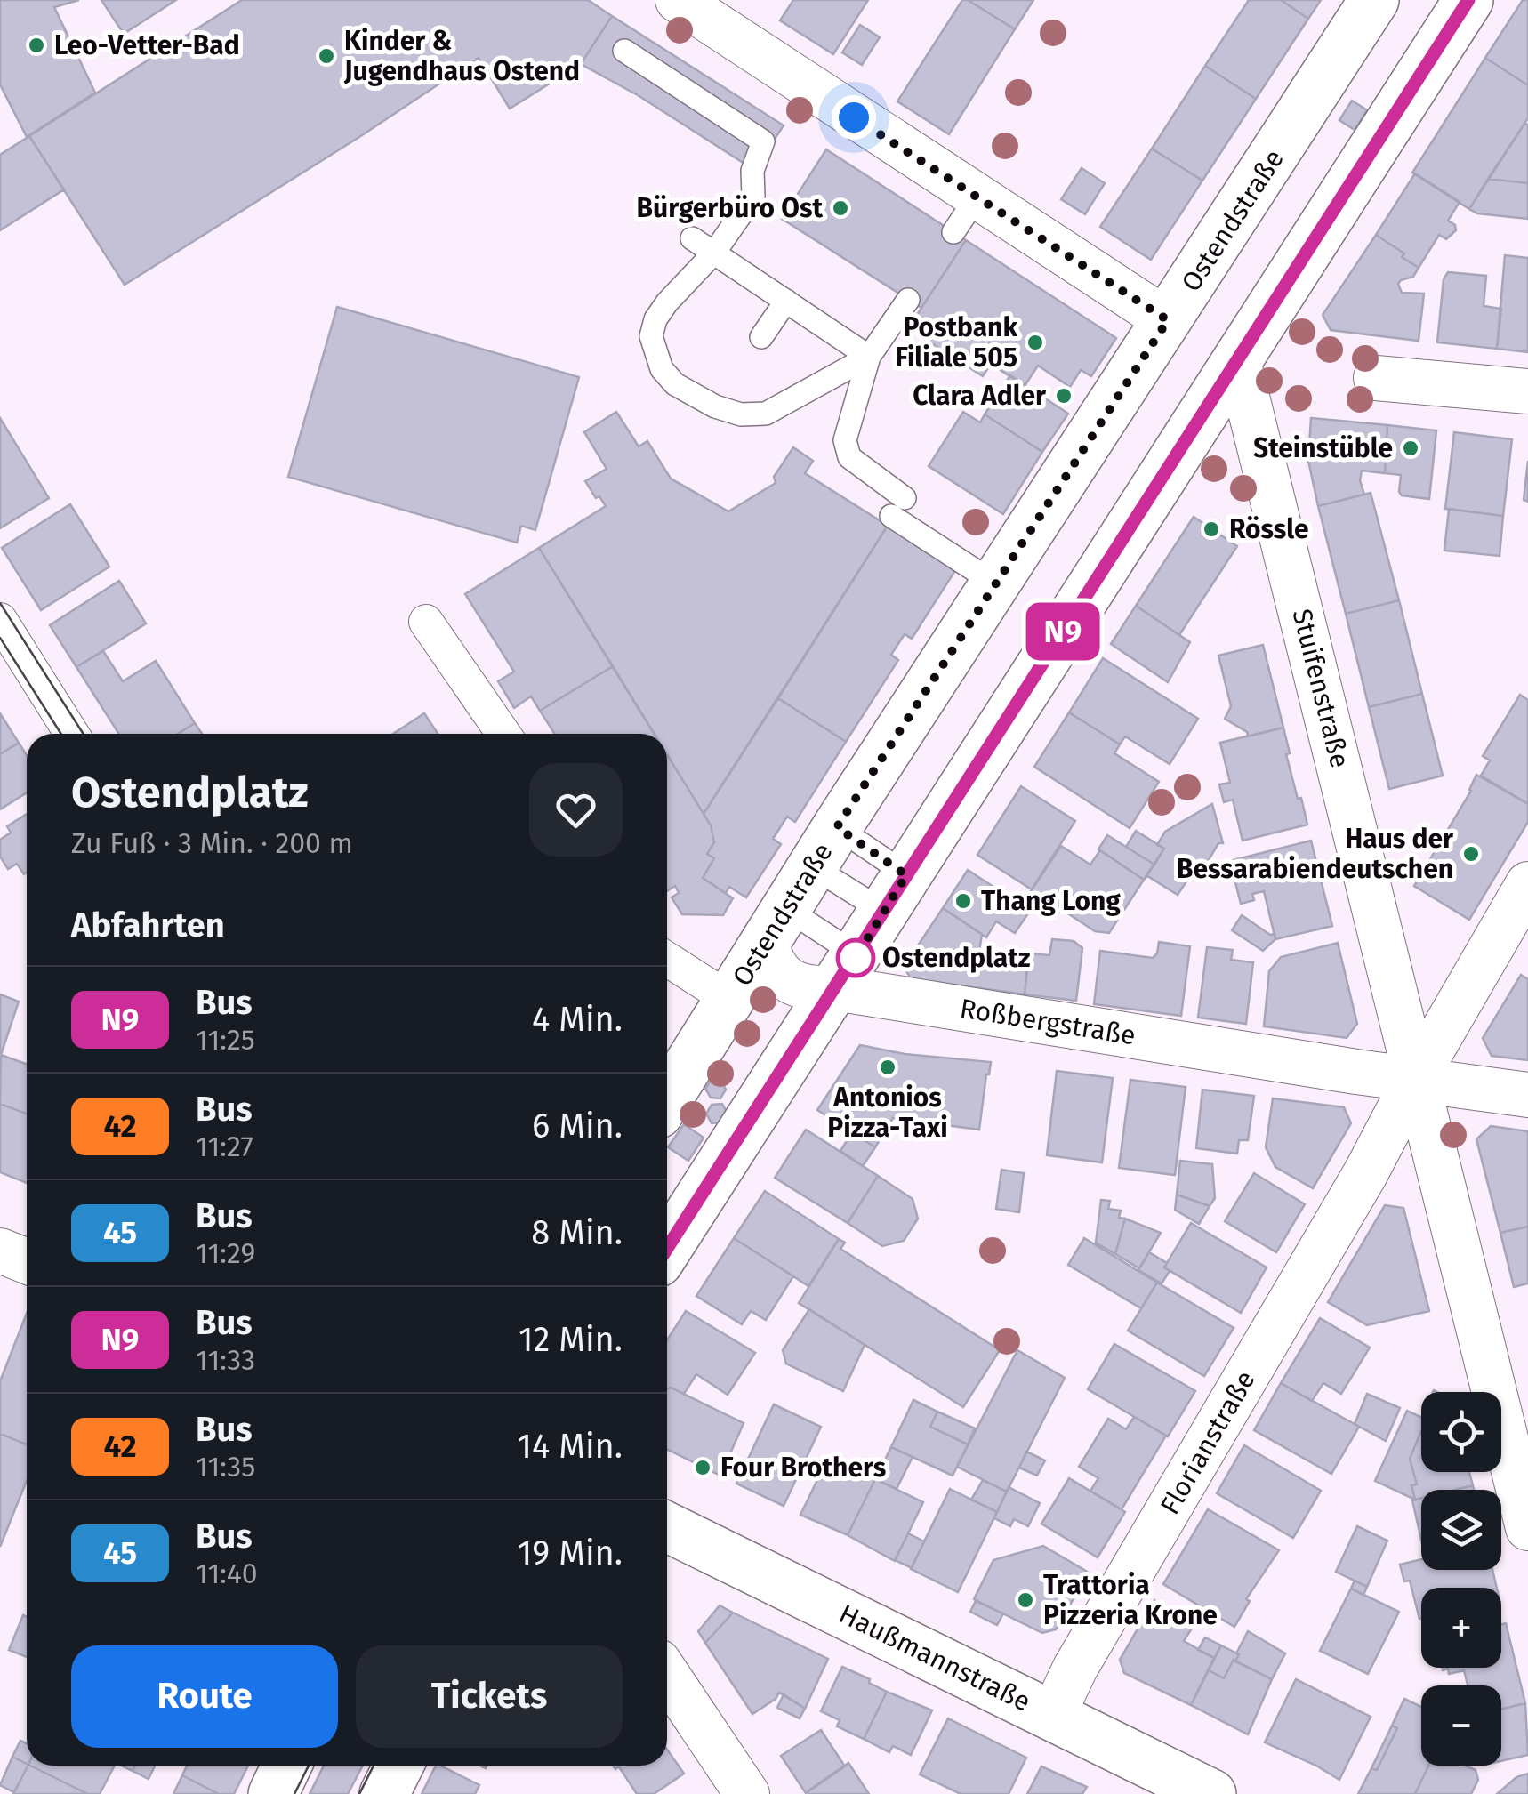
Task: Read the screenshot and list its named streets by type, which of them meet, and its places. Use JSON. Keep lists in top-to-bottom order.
{
  "streets": {
    "street": [
      "Ostendstraße",
      "Stuifenstraße",
      "Roßbergstraße",
      "Florianstraße",
      "Haußmannstraße"
    ]
  },
  "crossings": [
    ["Ostendstraße", "Roßbergstraße"],
    ["Stuifenstraße", "Roßbergstraße"],
    ["Stuifenstraße", "Florianstraße"],
    ["Roßbergstraße", "Florianstraße"],
    ["Florianstraße", "Haußmannstraße"]
  ],
  "places": [
    "Leo-Vetter-Bad",
    "Kinder & Jugendhaus Ostend",
    "Bürgerbüro Ost",
    "Postbank Filiale 505",
    "Clara Adler",
    "Steinstüble",
    "Rössle",
    "Haus der Bessarabiendeutschen",
    "Thang Long",
    "Ostendplatz",
    "Antonios Pizza-Taxi",
    "Four Brothers",
    "Trattoria Pizzeria Krone"
  ],
  "lines": ["bus line N9"],
  "page": {
    "on_map": "N9",
    "heading": [
      ["Ostendplatz", "Zu Fuß · 3 Min. · 200 m"],
      "Abfahrten"
    ],
    "list": [
      {
        "mark": "N9",
        "name": "Bus",
        "note": "11:25",
        "value": "4 Min."
      },
      {
        "mark": "42",
        "name": "Bus",
        "note": "11:27",
        "value": "6 Min."
      },
      {
        "mark": "45",
        "name": "Bus",
        "note": "11:29",
        "value": "8 Min."
      },
      {
        "mark": "N9",
        "name": "Bus",
        "note": "11:33",
        "value": "12 Min."
      },
      {
        "mark": "42",
        "name": "Bus",
        "note": "11:35",
        "value": "14 Min."
      },
      {
        "mark": "45",
        "name": "Bus",
        "note": "11:40",
        "value": "19 Min."
      }
    ],
    "map_buttons": ["+", "−"],
    "buttons": ["Route", "Tickets"]
  }
}
